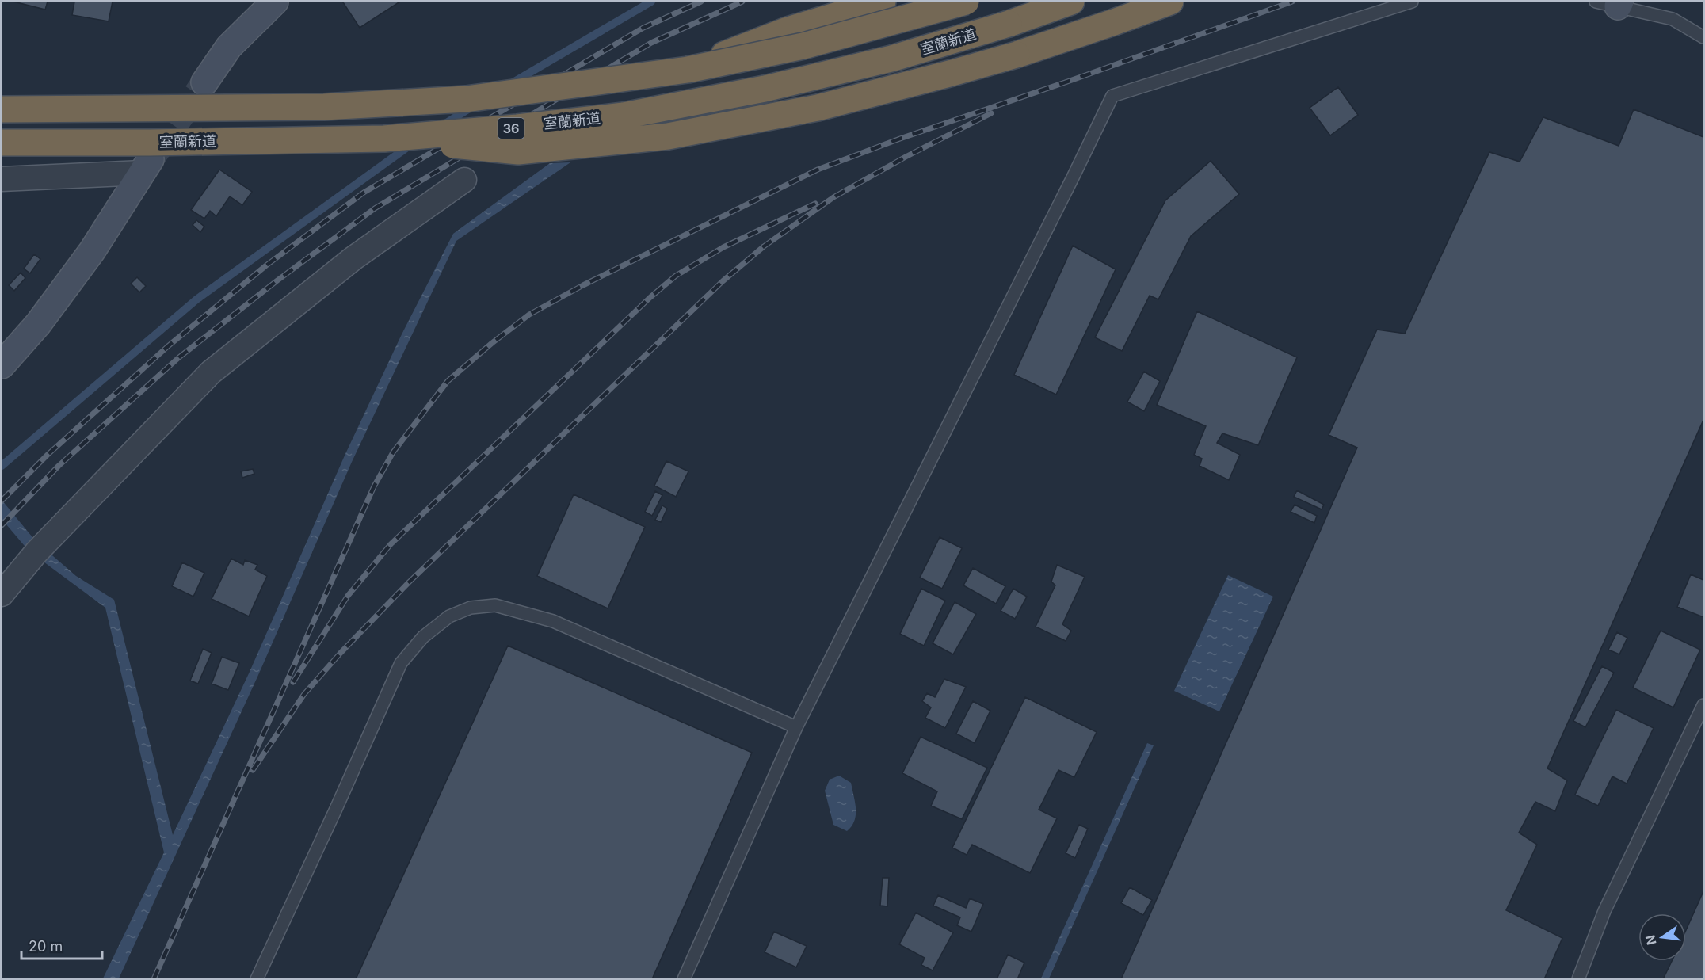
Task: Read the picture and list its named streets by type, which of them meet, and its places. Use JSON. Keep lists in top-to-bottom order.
{
  "streets": {
    "highway": ["室蘭新道", "36"]
  },
  "scale_bar": "20 m",
  "north": "left"
}
